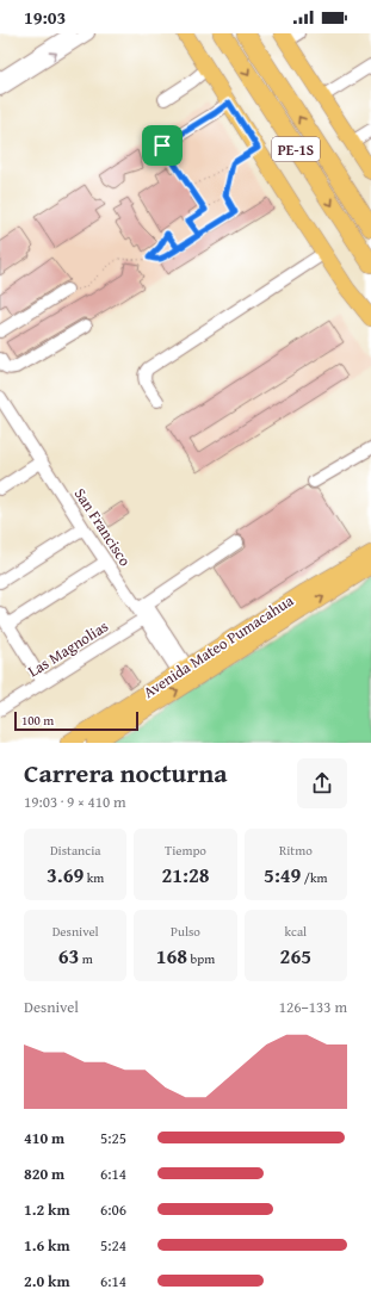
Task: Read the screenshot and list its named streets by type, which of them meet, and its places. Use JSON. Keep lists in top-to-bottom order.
{
  "streets": {
    "highway": ["PE-1S"],
    "main road": ["Avenida Mateo Pumacahua"],
    "street": ["San Francisco", "Las Magnolias"]
  },
  "crossings": [
    ["San Francisco", "Avenida Mateo Pumacahua"],
    ["San Francisco", "Las Magnolias"]
  ],
  "scale_bar": "100 m",
  "page": {
    "status": "19:03",
    "scale": "100 m",
    "heading": ["Carrera nocturna", "19:03 · 9 × 410 m"],
    "stats": [
      ["Distancia", "3.69 km"],
      ["Tiempo", "21:28"],
      ["Ritmo", "5:49 /km"],
      ["Desnivel", "63 m"],
      ["Pulso", "168 bpm"],
      ["kcal", "265"]
    ],
    "chart": ["Desnivel", "126–133 m"],
    "list": [
      {
        "name": "410 m",
        "note": "5:25"
      },
      {
        "name": "820 m",
        "note": "6:14"
      },
      {
        "name": "1.2 km",
        "note": "6:06"
      },
      {
        "name": "1.6 km",
        "note": "5:24"
      },
      {
        "name": "2.0 km",
        "note": "6:14"
      }
    ]
  }
}
